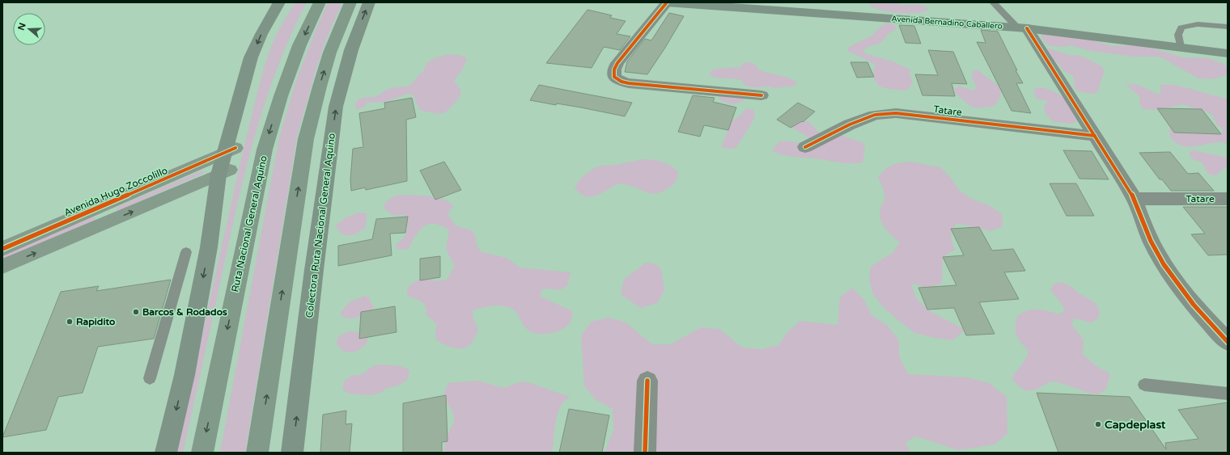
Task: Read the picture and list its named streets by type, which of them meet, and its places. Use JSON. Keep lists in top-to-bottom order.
{
  "streets": {
    "highway": ["Ruta Nacional General Aquino"],
    "main road": ["Avenida Bernadino Caballero", "Colectora Ruta Nacional General Aquino"],
    "street": ["Tatare", "Avenida Hugo Zoccolillo"]
  },
  "places": ["Barcos & Rodados", "Rapidito", "Capdeplast"],
  "north": "left"
}
